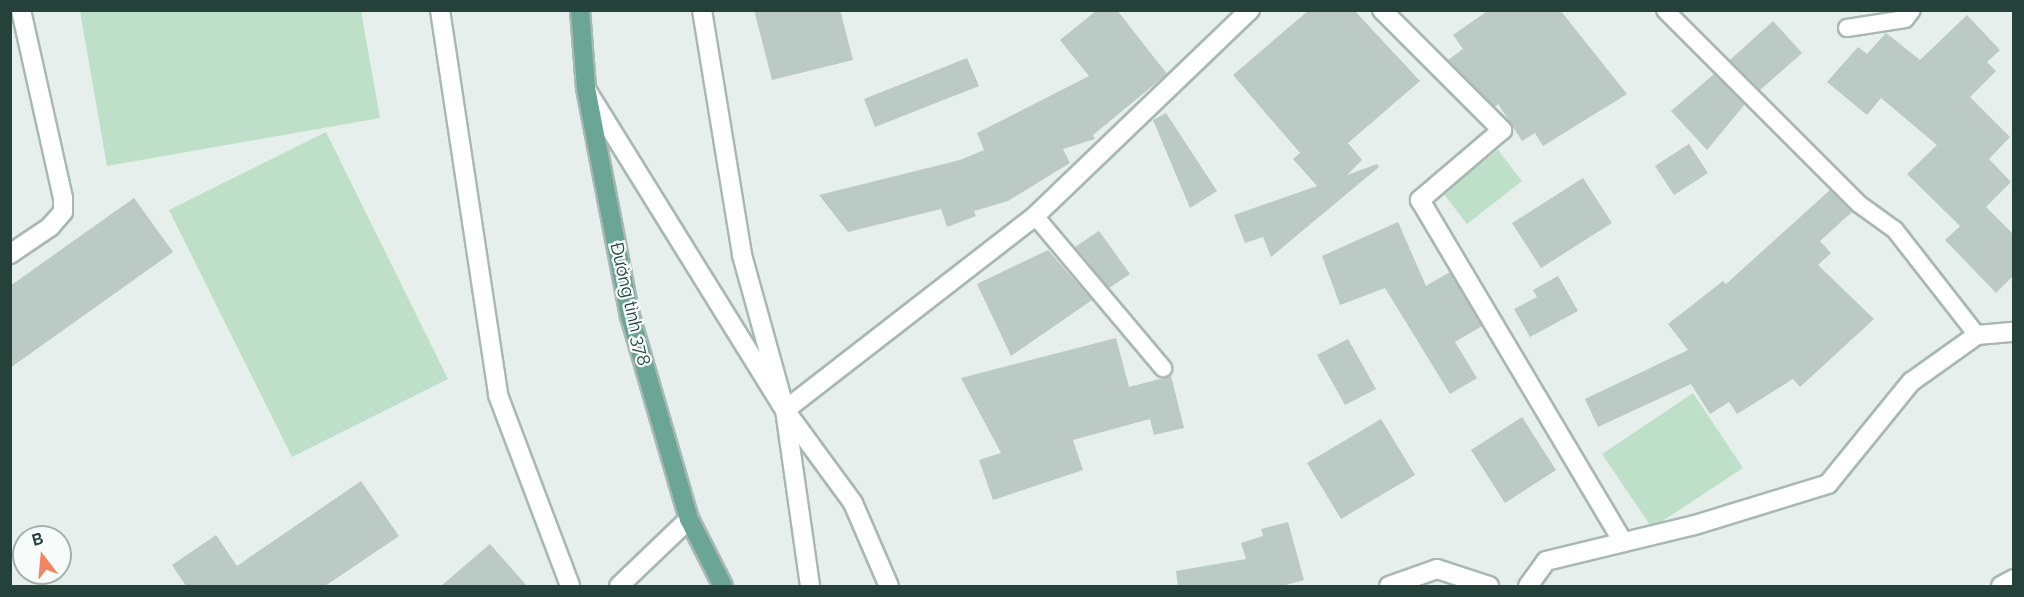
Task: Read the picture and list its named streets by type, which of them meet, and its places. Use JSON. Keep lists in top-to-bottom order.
{
  "streets": {
    "main road": ["Đường tỉnh 378"]
  },
  "north": "top"
}
